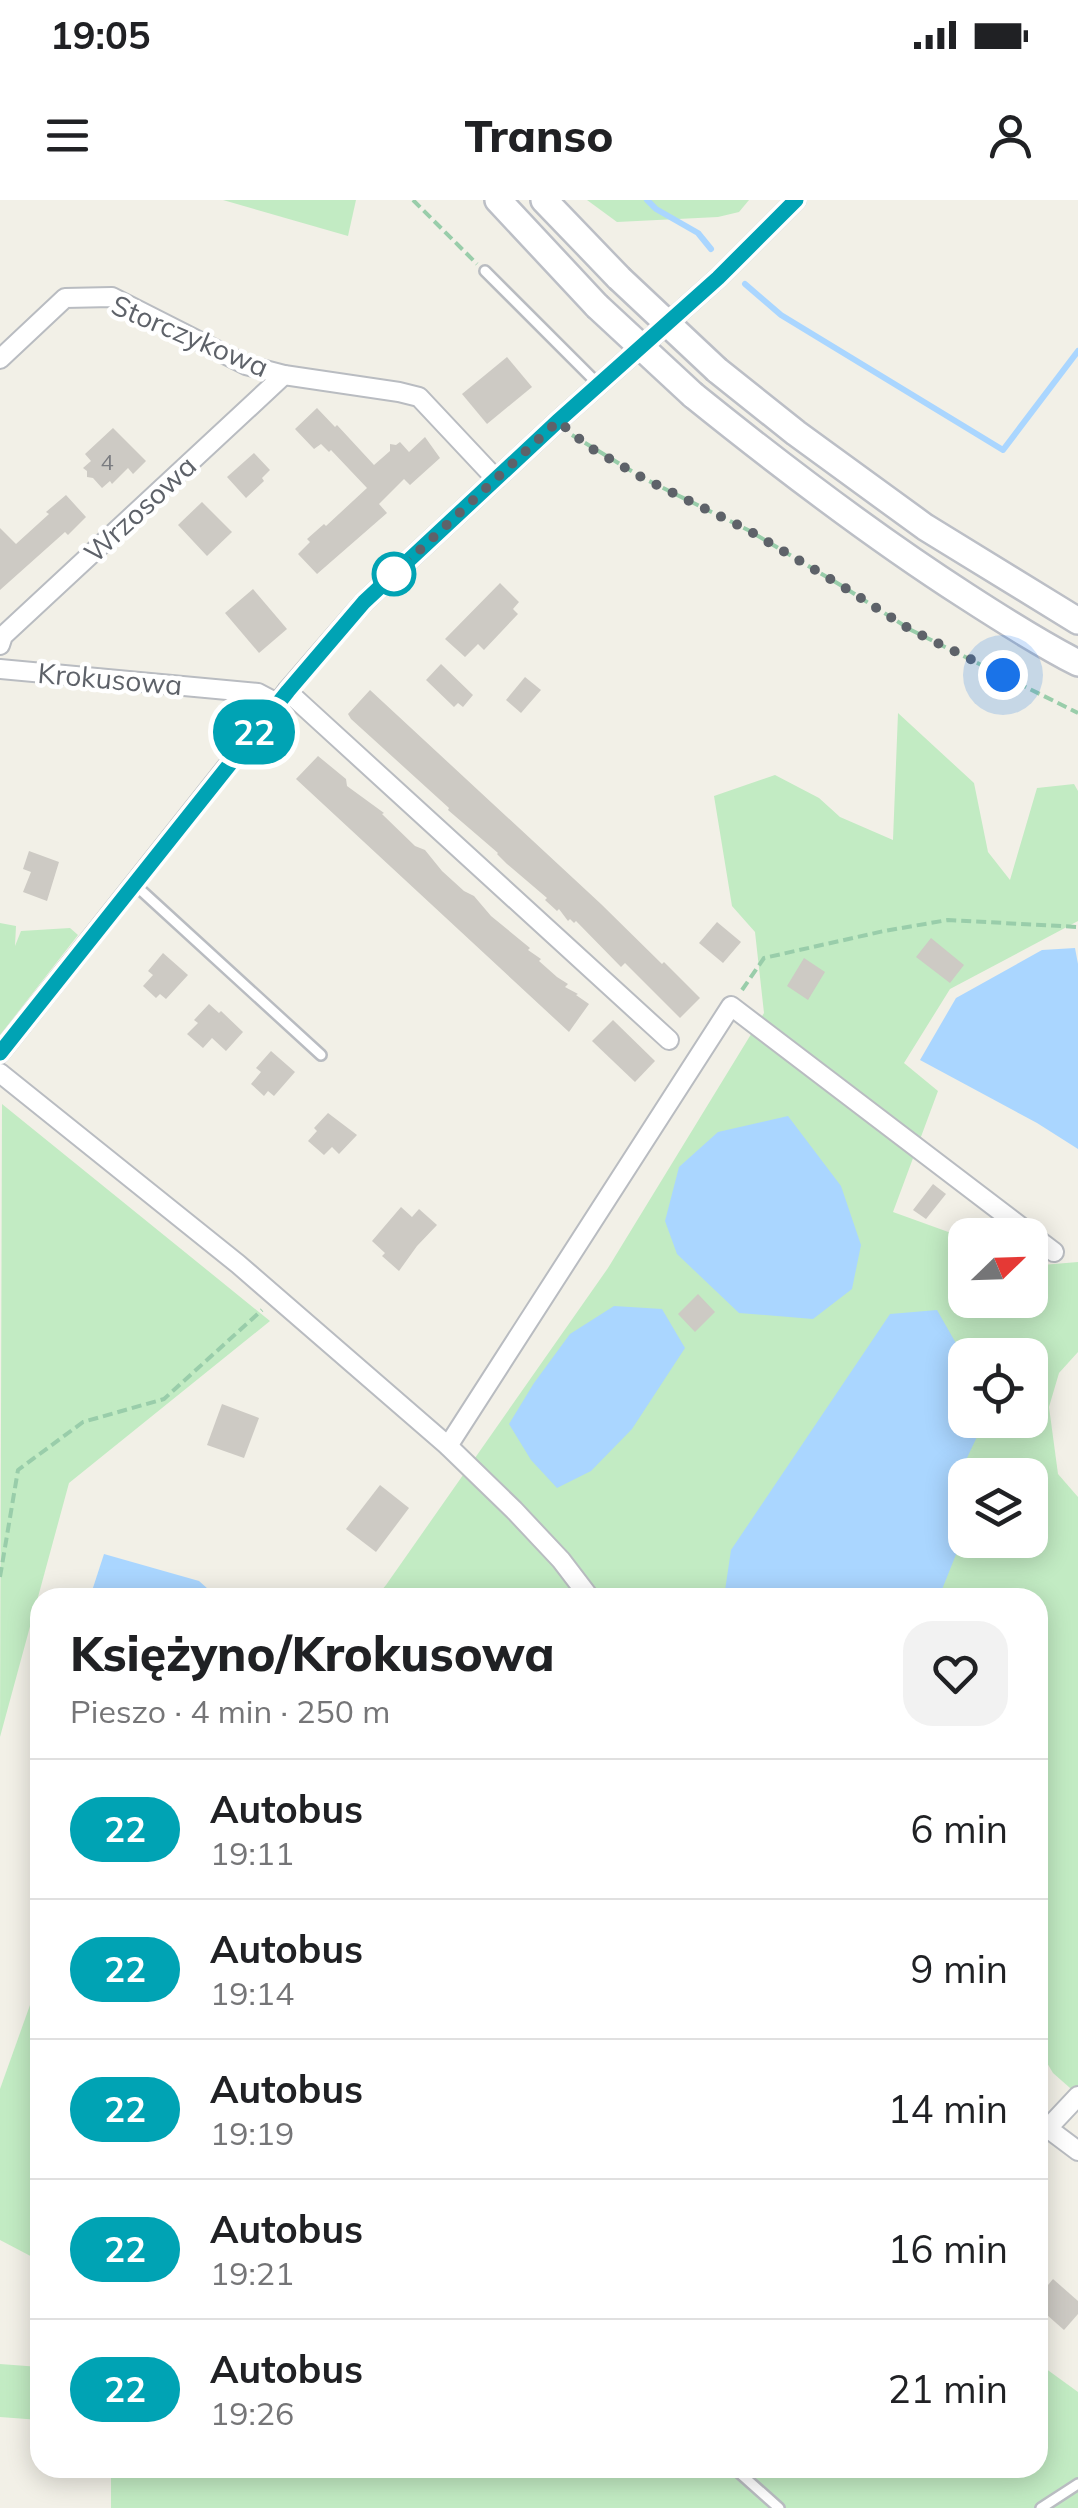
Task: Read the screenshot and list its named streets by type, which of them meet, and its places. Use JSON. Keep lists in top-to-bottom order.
{
  "streets": {
    "street": ["Storczykowa", "Wrzosowa", "Krokusowa"]
  },
  "crossings": [
    ["Storczykowa", "Wrzosowa"]
  ],
  "lines": ["bus line 22"],
  "house_numbers": ["4"],
  "north": "top right",
  "page": {
    "status": "19:05",
    "header": "Transo",
    "on_map": "22",
    "heading": ["Księżyno/Krokusowa", "Pieszo · 4 min · 250 m"],
    "list": [
      {
        "mark": "22",
        "name": "Autobus",
        "note": "19:11",
        "value": "6 min"
      },
      {
        "mark": "22",
        "name": "Autobus",
        "note": "19:14",
        "value": "9 min"
      },
      {
        "mark": "22",
        "name": "Autobus",
        "note": "19:19",
        "value": "14 min"
      },
      {
        "mark": "22",
        "name": "Autobus",
        "note": "19:21",
        "value": "16 min"
      },
      {
        "mark": "22",
        "name": "Autobus",
        "note": "19:26",
        "value": "21 min"
      }
    ]
  }
}
